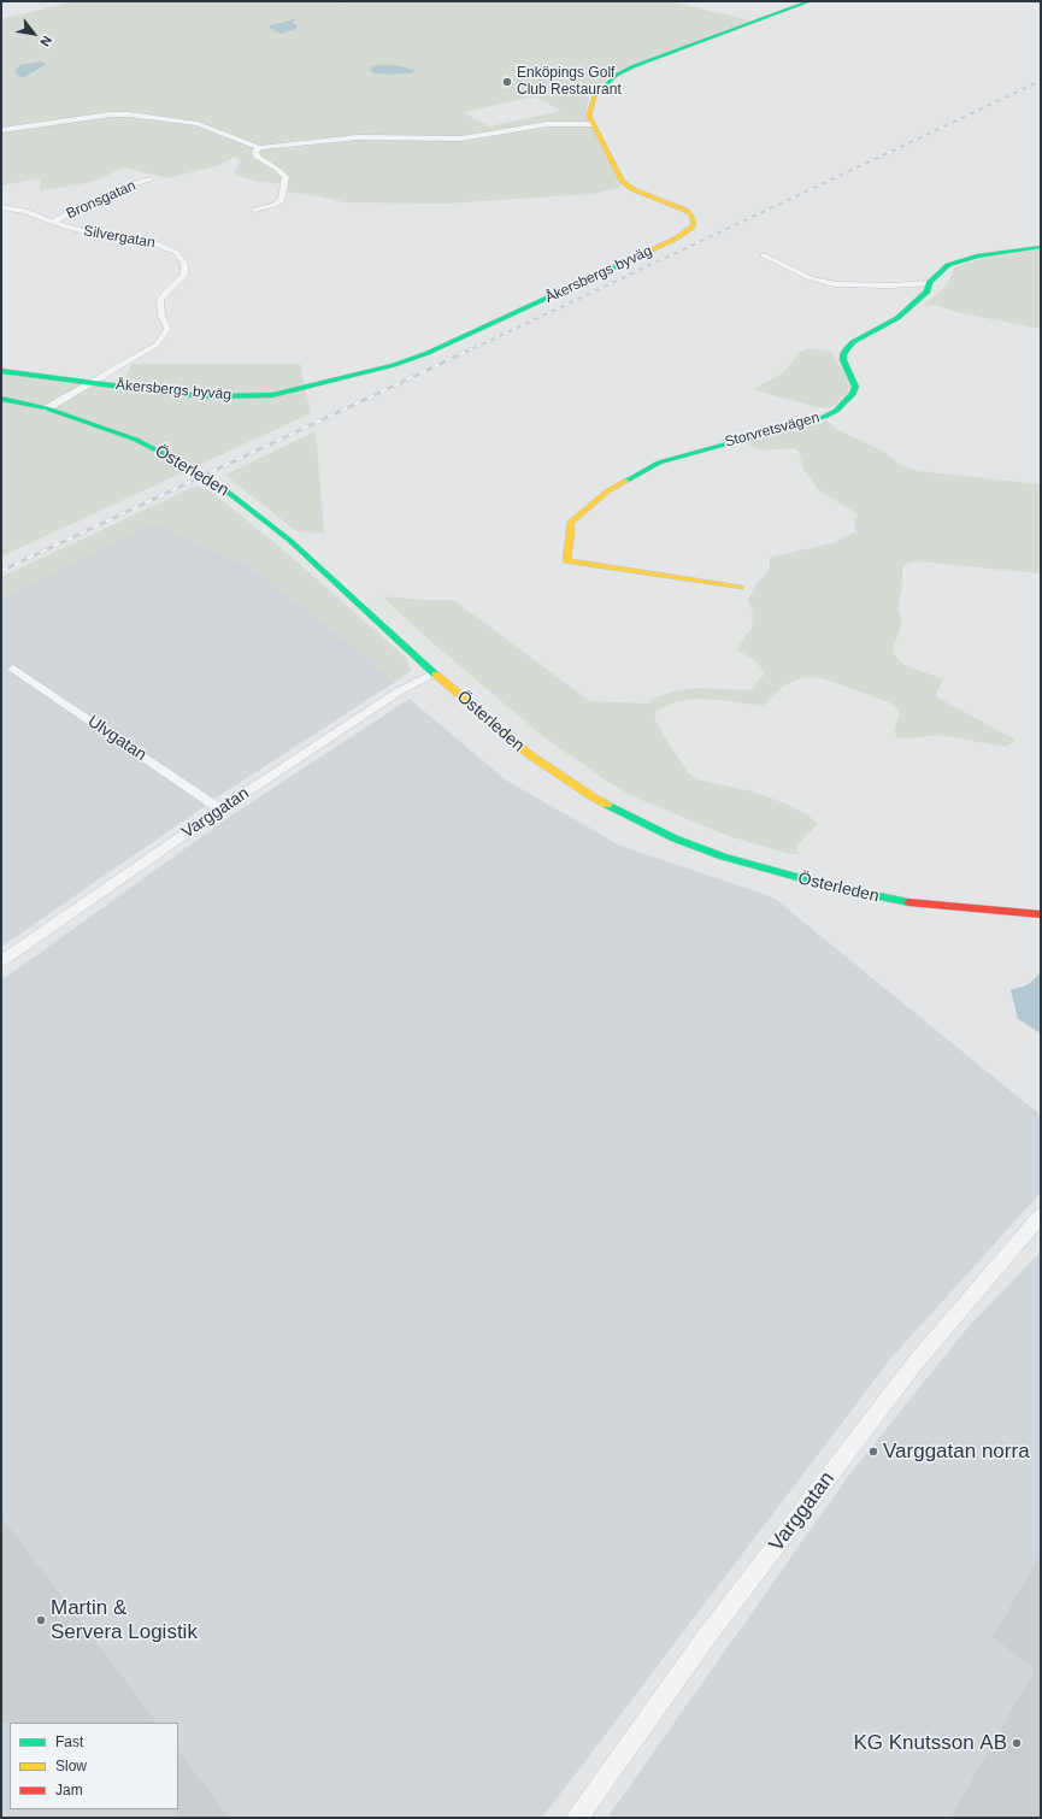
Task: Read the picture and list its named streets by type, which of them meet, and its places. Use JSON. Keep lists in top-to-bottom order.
{
  "streets": {
    "street": [
      "Bronsgatan",
      "Silvergatan",
      "Åkersbergs byväg",
      "Storvretsvägen",
      "Österleden",
      "Ulvgatan",
      "Varggatan"
    ]
  },
  "crossings": [
    ["Bronsgatan", "Silvergatan"],
    ["Silvergatan", "Åkersbergs byväg"],
    ["Silvergatan", "Österleden"],
    ["Österleden", "Varggatan"],
    ["Ulvgatan", "Varggatan"]
  ],
  "places": [
    "Enköpings Golf Club Restaurant",
    "Varggatan norra",
    "Martin & Servera Logistik",
    "KG Knutsson AB"
  ],
  "legend": ["Fast", "Slow", "Jam"],
  "north": "bottom right"
}
